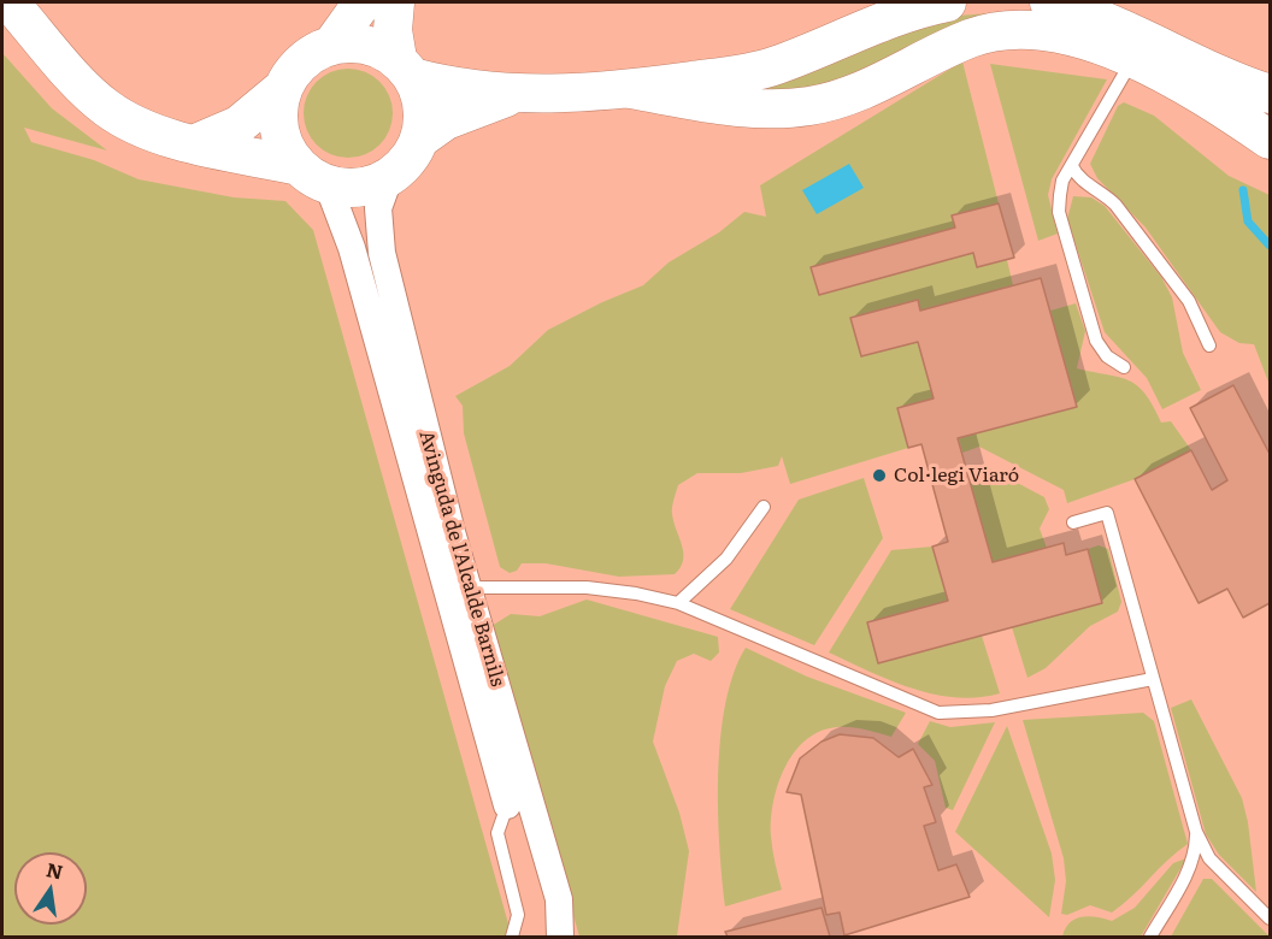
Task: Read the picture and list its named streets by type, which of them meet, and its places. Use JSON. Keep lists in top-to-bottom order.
{
  "streets": {
    "street": ["Avinguda de l'Alcalde Barnils"]
  },
  "places": ["Col·legi Viaró"],
  "north": "top"
}
